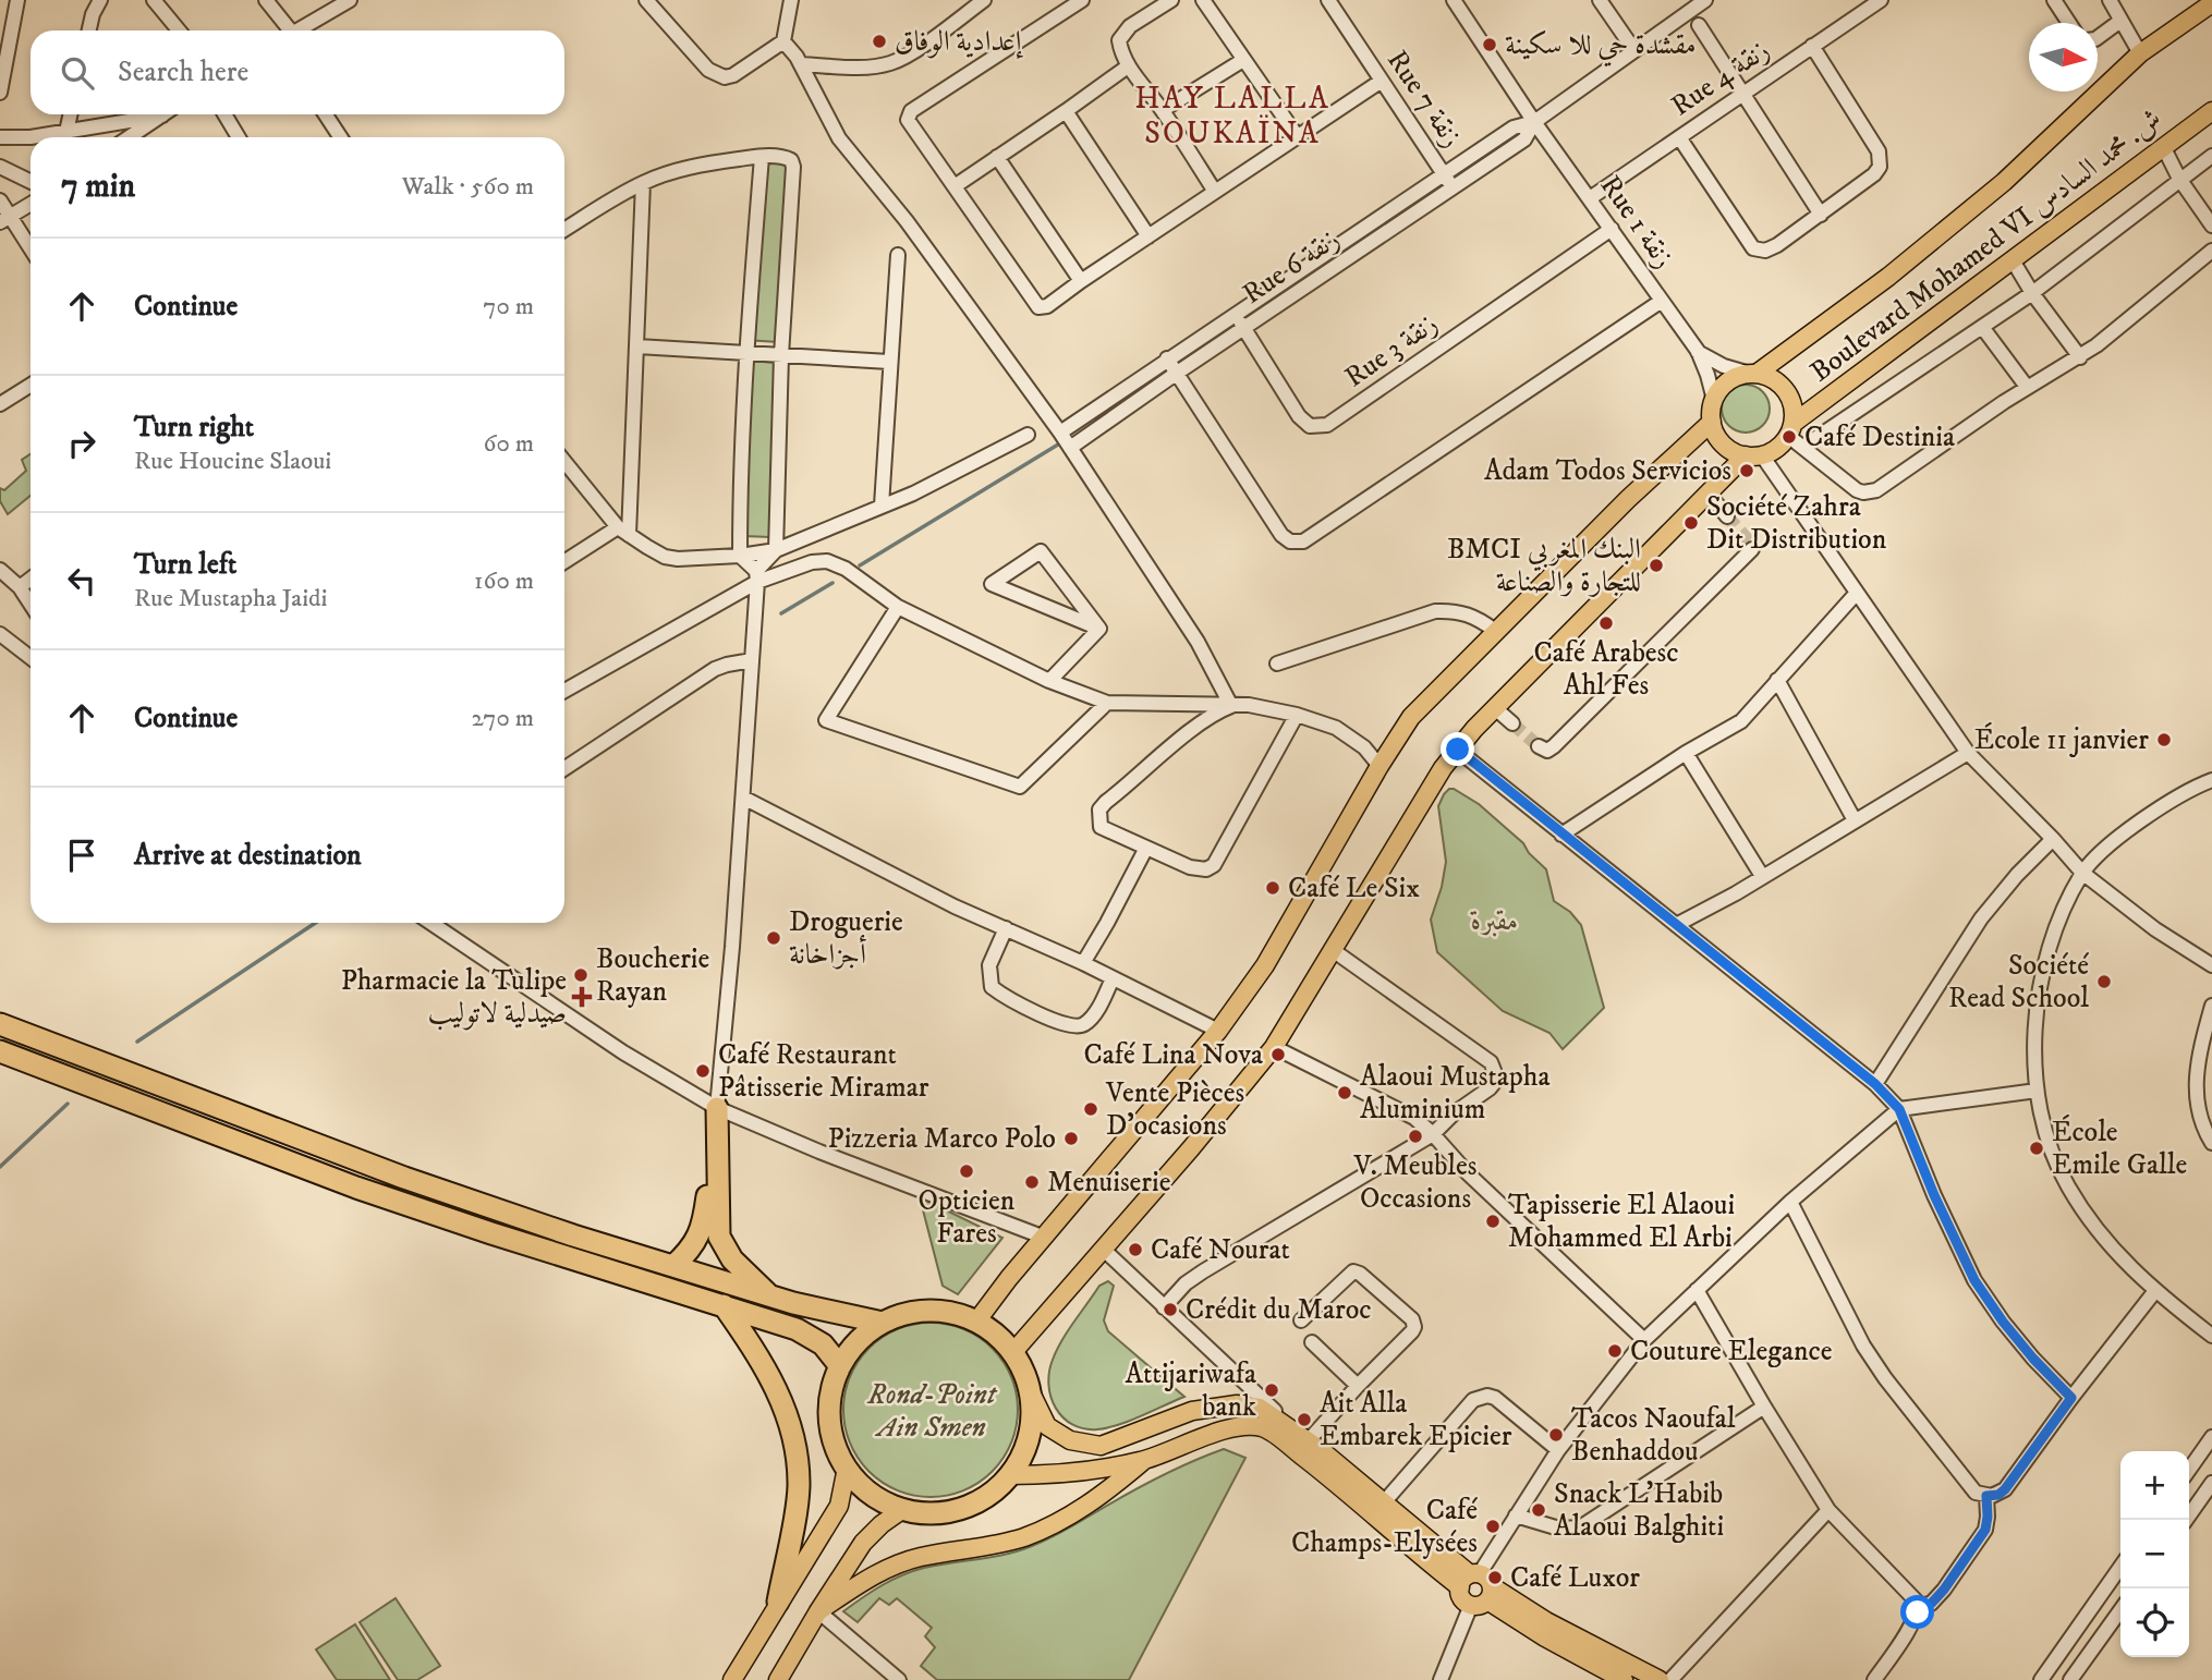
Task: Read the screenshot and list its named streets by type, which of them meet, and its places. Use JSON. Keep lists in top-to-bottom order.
{
  "streets": {
    "main road": ["Boulevard Mohamed VI ش. محمد السادس"],
    "street": [
      "Rue 4 زنقة",
      "Rue 7 زنقة",
      "Rue 1 زنقة",
      "Rue 6 زنقة",
      "Rue 3 زنقة"
    ]
  },
  "crossings": [
    ["Rue 4 زنقة", "Rue 1 زنقة"],
    ["Rue 7 زنقة", "Rue 6 زنقة"],
    ["Rue 1 زنقة", "Rue 6 زنقة"],
    ["Rue 1 زنقة", "Rue 3 زنقة"],
    ["Rue 6 زنقة", "Rue 3 زنقة"]
  ],
  "districts": ["HAY LALLA SOUKAÏNA"],
  "parks": ["مقبرة", "Rond-Point Ain Smen"],
  "places": {
    "other": [
      "إعدادية الوفاق",
      "مقشدة حي للا سكينة",
      "Café Destinia",
      "Adam Todos Servicios",
      "Société Zahra Dit Distribution",
      "BMCI البنك المغربي للتجارة والصناعة",
      "Café Arabesc Ahl Fes",
      "École 11 janvier",
      "Café Le Six",
      "Droguerie أجزاخانة",
      "Boucherie Rayan",
      "Société Read School",
      "Café Lina Nova",
      "Café Restaurant Pâtisserie Miramar",
      "Alaoui Mustapha Aluminium",
      "Vente Pièces D'ocasions",
      "V. Meubles Occasions",
      "Pizzeria Marco Polo",
      "École Emile Galle",
      "Opticien Fares",
      "Menuiserie",
      "Tapisserie El Alaoui Mohammed El Arbi",
      "Café Nourat",
      "Crédit du Maroc",
      "Couture Elegance",
      "Attijariwafa bank",
      "Ait Alla Embarek Epicier",
      "Tacos Naoufal Benhaddou",
      "Snack L'Habib Alaoui Balghiti",
      "Café Champs-Elysées",
      "Café Luxor"
    ],
    "health": ["Pharmacie la Tulipe صيدلية لاتوليب"]
  },
  "north": "right",
  "page": {
    "search": "Search here",
    "heading": ["7 min", "Walk · 560 m"],
    "list": [
      ["Continue", "70 m"],
      ["Turn right", "Rue Houcine Slaoui", "60 m"],
      ["Turn left", "Rue Mustapha Jaidi", "160 m"],
      ["Continue", "270 m"],
      "Arrive at destination"
    ],
    "map_buttons": ["+", "−"]
  }
}
